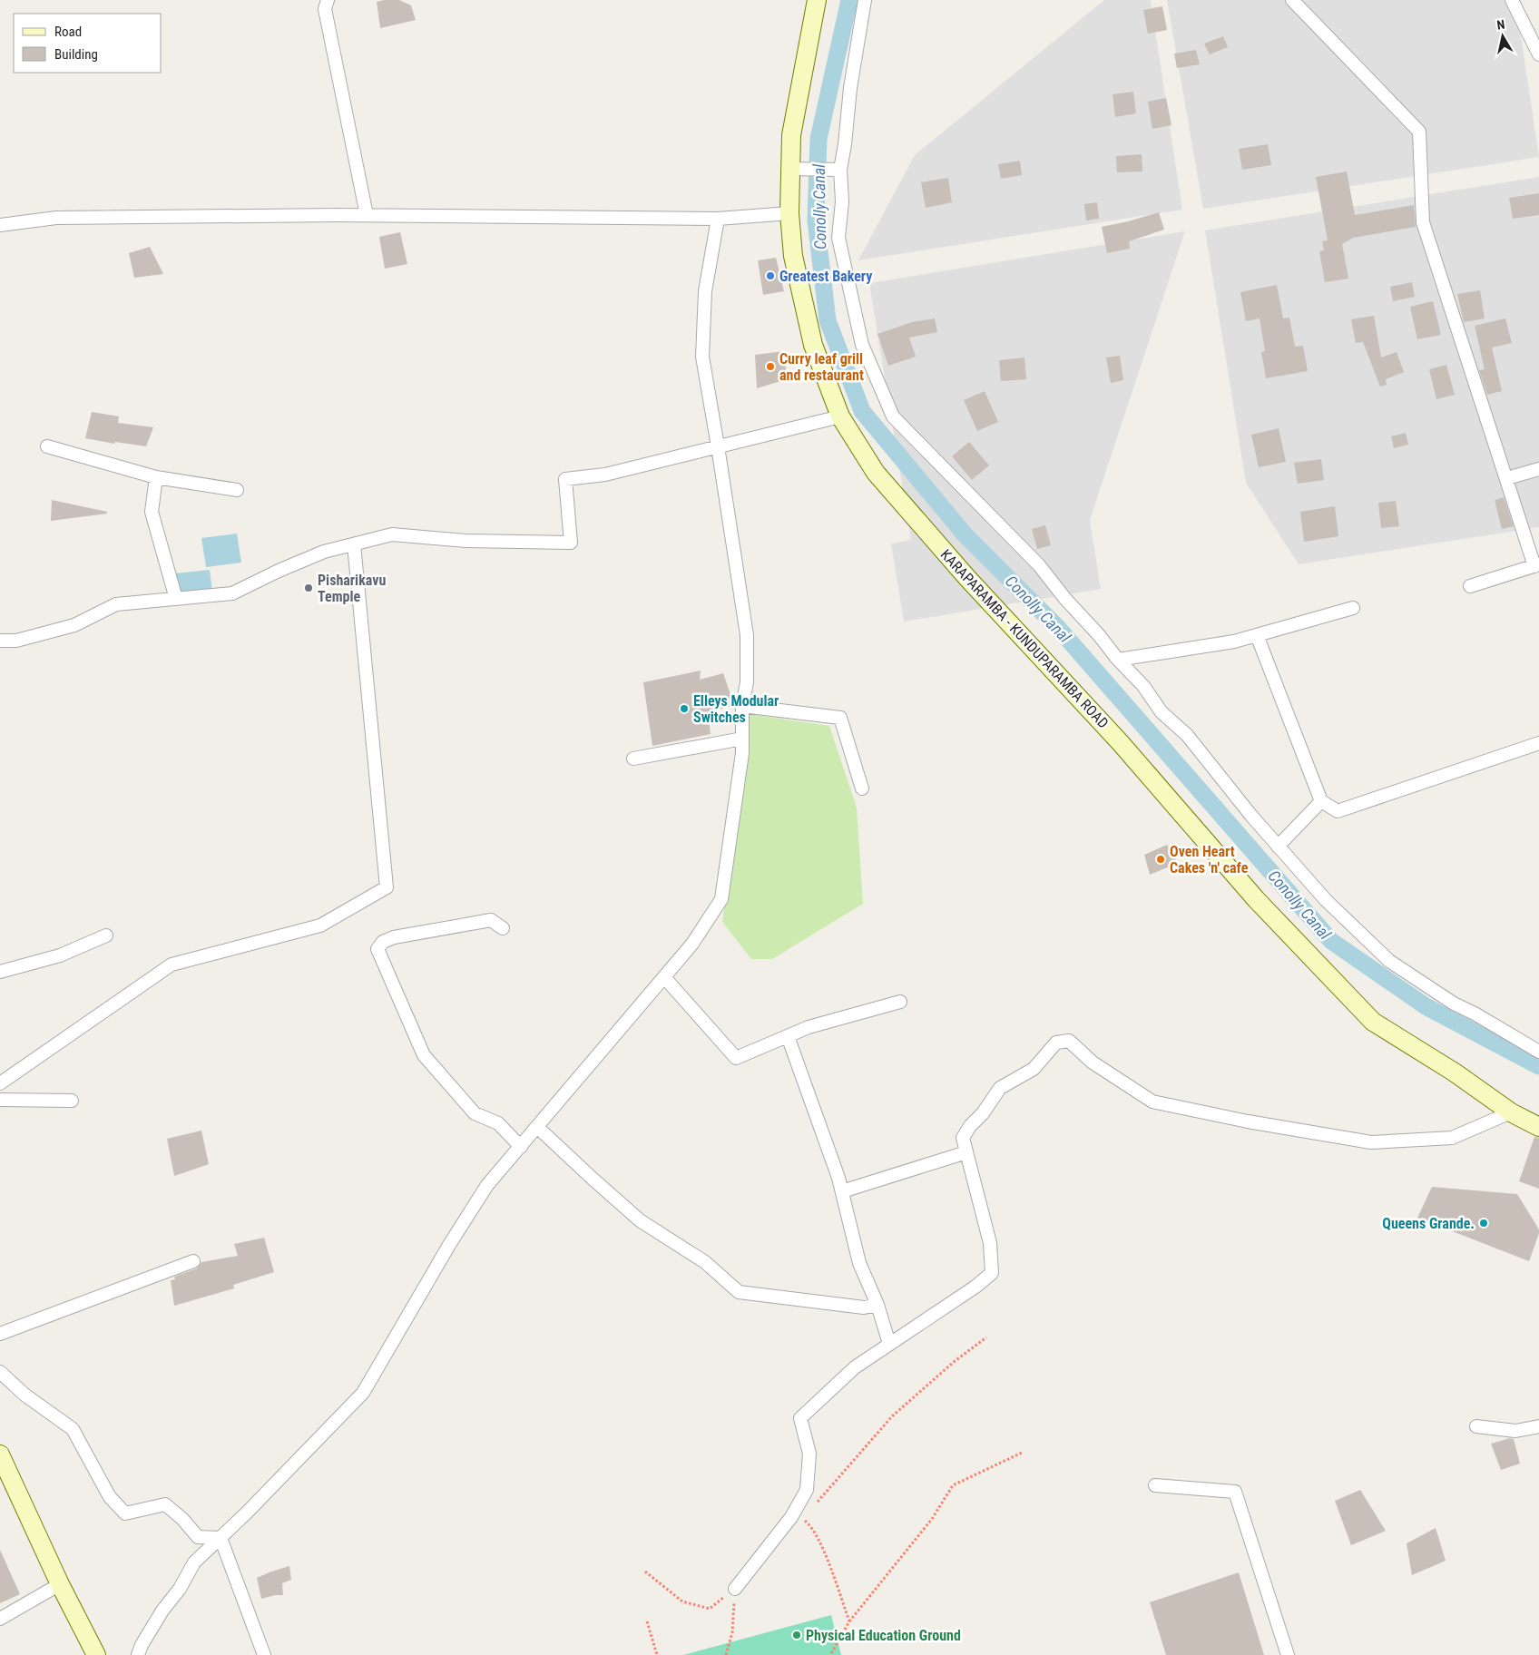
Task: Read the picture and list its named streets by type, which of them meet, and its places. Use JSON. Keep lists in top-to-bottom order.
{
  "streets": {
    "main road": ["KARAPARAMBA - KUNDUPARAMBA ROAD"]
  },
  "water": ["Conolly Canal"],
  "places": [
    "Greatest Bakery",
    "Curry leaf grill and restaurant",
    "Pisharikavu Temple",
    "Elleys Modular Switches",
    "Oven Heart Cakes 'n' cafe",
    "Queens Grande.",
    "Physical Education Ground"
  ],
  "legend": ["Road", "Building"],
  "north": "top"
}
